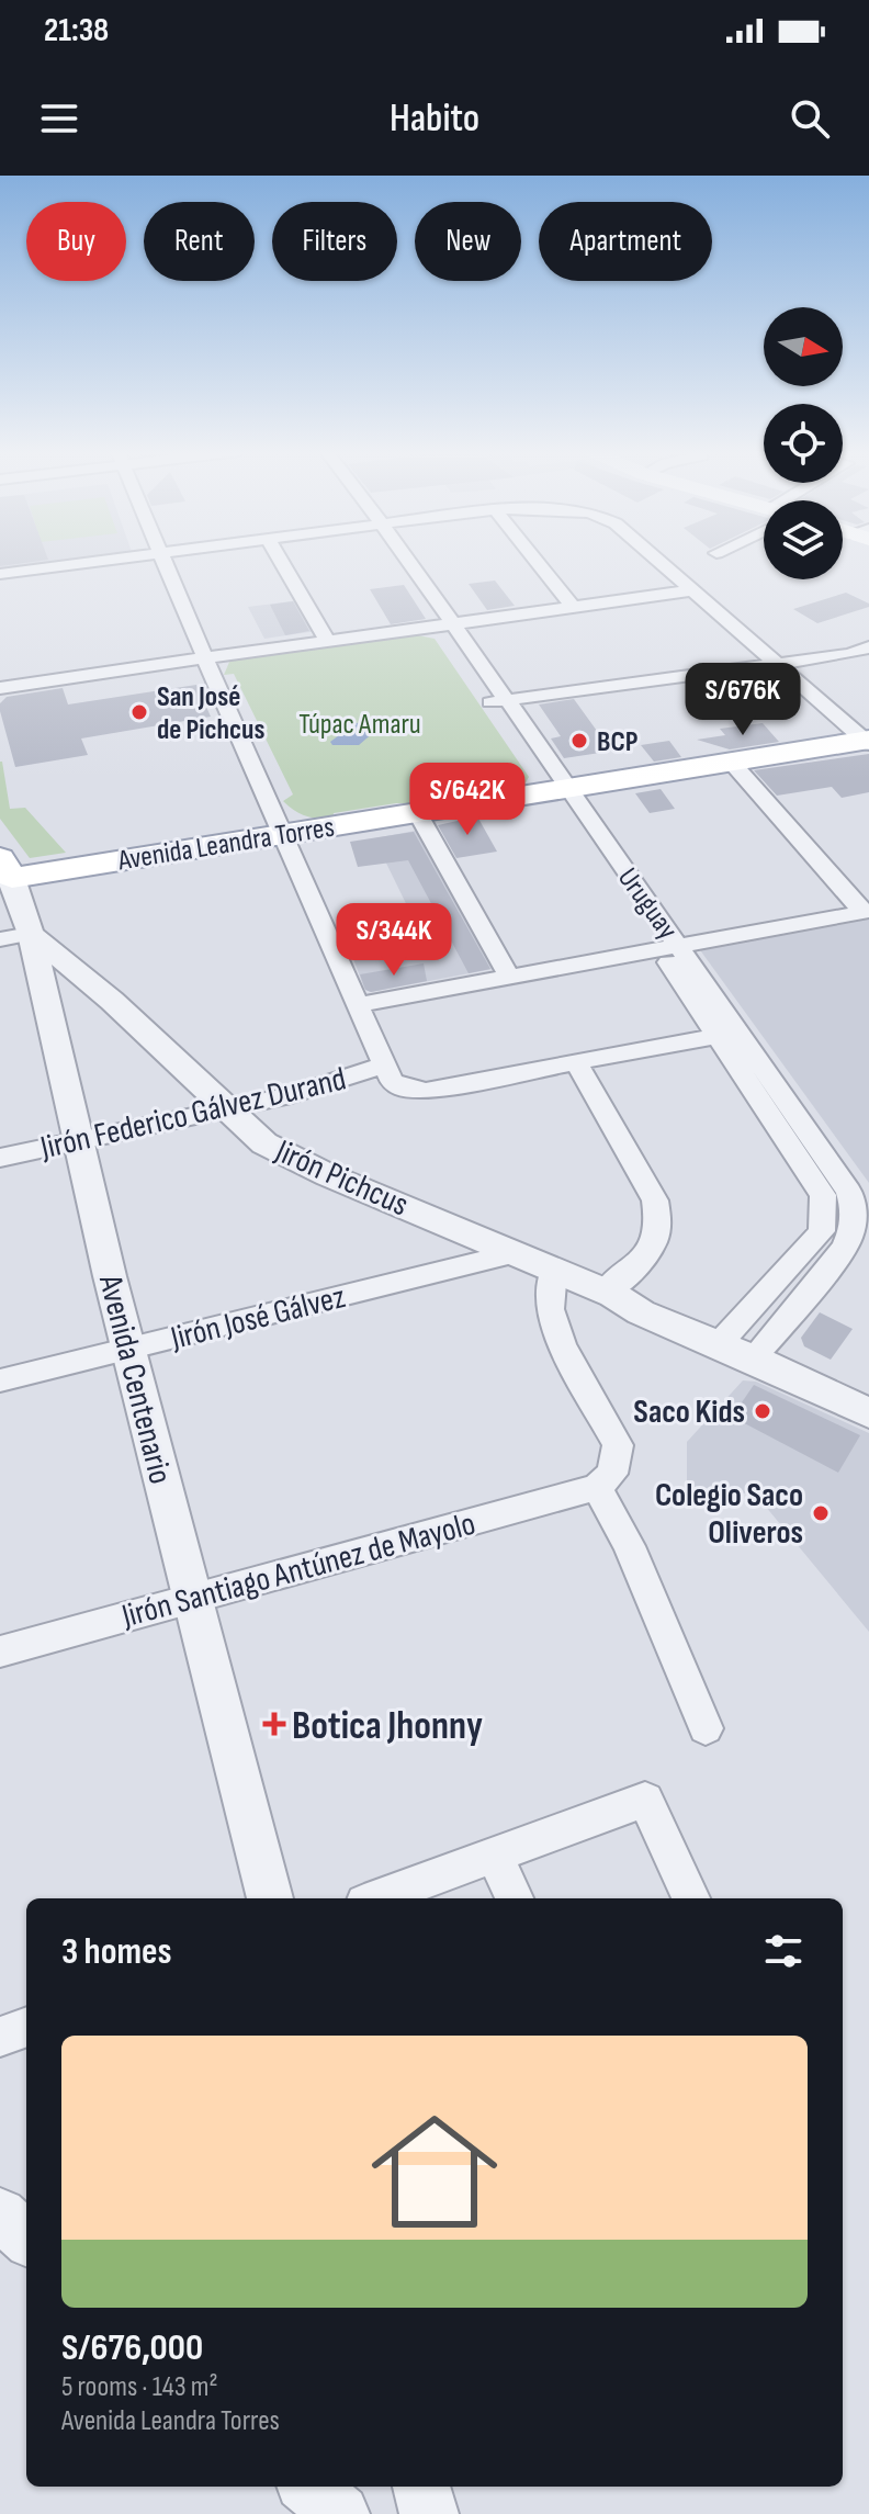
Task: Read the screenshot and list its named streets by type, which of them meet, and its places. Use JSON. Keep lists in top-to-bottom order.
{
  "streets": {
    "main road": ["Avenida Leandra Torres"],
    "street": [
      "Uruguay",
      "Jirón Federico Gálvez Durand",
      "Jirón Pichcus",
      "Jirón José Gálvez",
      "Avenida Centenario",
      "Jirón Santiago Antúnez de Mayolo"
    ]
  },
  "crossings": [
    ["Avenida Leandra Torres", "Uruguay"],
    ["Avenida Leandra Torres", "Avenida Centenario"],
    ["Uruguay", "Jirón Pichcus"],
    ["Jirón Federico Gálvez Durand", "Jirón Pichcus"],
    ["Jirón Federico Gálvez Durand", "Avenida Centenario"],
    ["Jirón Pichcus", "Jirón José Gálvez"],
    ["Jirón Pichcus", "Avenida Centenario"],
    ["Jirón José Gálvez", "Avenida Centenario"],
    ["Avenida Centenario", "Jirón Santiago Antúnez de Mayolo"]
  ],
  "parks": ["Túpac Amaru"],
  "places": {
    "other": [
      "San José de Pichcus",
      "BCP",
      "Saco Kids",
      "Colegio Saco Oliveros"
    ],
    "health": ["Botica Jhonny"]
  },
  "north": "right",
  "page": {
    "status": "21:38",
    "header": "Habito",
    "chip": [
      "Buy",
      "Rent",
      "Filters",
      "New",
      "Apartment"
    ],
    "price": ["S/676K", "S/642K", "S/344K"],
    "heading": "3 homes",
    "list": [
      {
        "name": "S/676,000",
        "note": "5 rooms · 143 m² · Avenida Leandra Torres"
      }
    ]
  }
}
